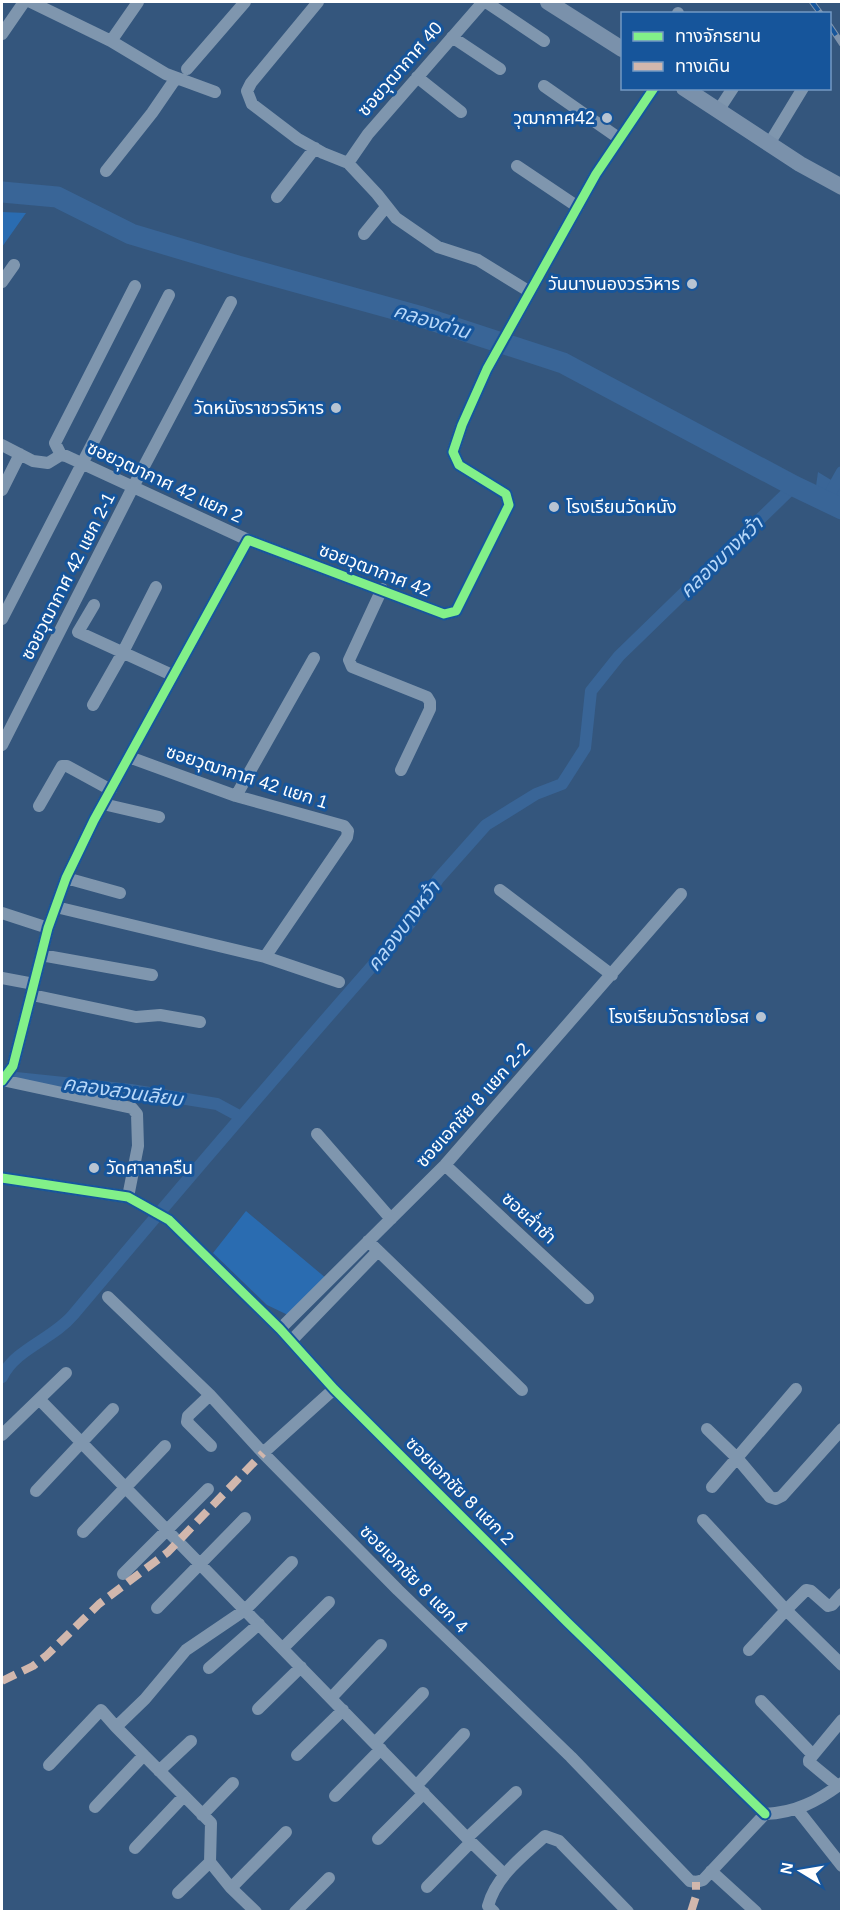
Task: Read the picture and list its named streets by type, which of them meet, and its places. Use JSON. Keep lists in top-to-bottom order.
{
  "streets": {
    "street": [
      "ซอยวุฒากาศ 40",
      "ซอยวุฒากาศ 42 แยก 2",
      "ซอยวุฒากาศ 42",
      "ซอยวุฒากาศ 42 แยก 2-1",
      "ซอยวุฒากาศ 42 แยก 1",
      "ซอยเอกชัย 8 แยก 2-2",
      "ซอยล่ำชำ",
      "ซอยเอกชัย 8 แยก 2",
      "ซอยเอกชัย 8 แยก 4"
    ]
  },
  "crossings": [
    ["ซอยวุฒากาศ 42 แยก 2", "ซอยวุฒากาศ 42"],
    ["ซอยวุฒากาศ 42 แยก 2", "ซอยวุฒากาศ 42 แยก 2-1"],
    ["ซอยเอกชัย 8 แยก 2-2", "ซอยล่ำชำ"],
    ["ซอยเอกชัย 8 แยก 2-2", "ซอยเอกชัย 8 แยก 2"]
  ],
  "water": ["คลองด่าน", "คลองบางหว้า", "คลองสวนเลียบ"],
  "places": [
    "วุฒากาศ42",
    "วันนางนองวรวิหาร",
    "วัดหนังราชวรวิหาร",
    "โรงเรียนวัดหนัง",
    "โรงเรียนวัดราชโอรส",
    "วัดศาลาครืน"
  ],
  "legend": ["ทางจักรยาน", "ทางเดิน"],
  "north": "left"
}
